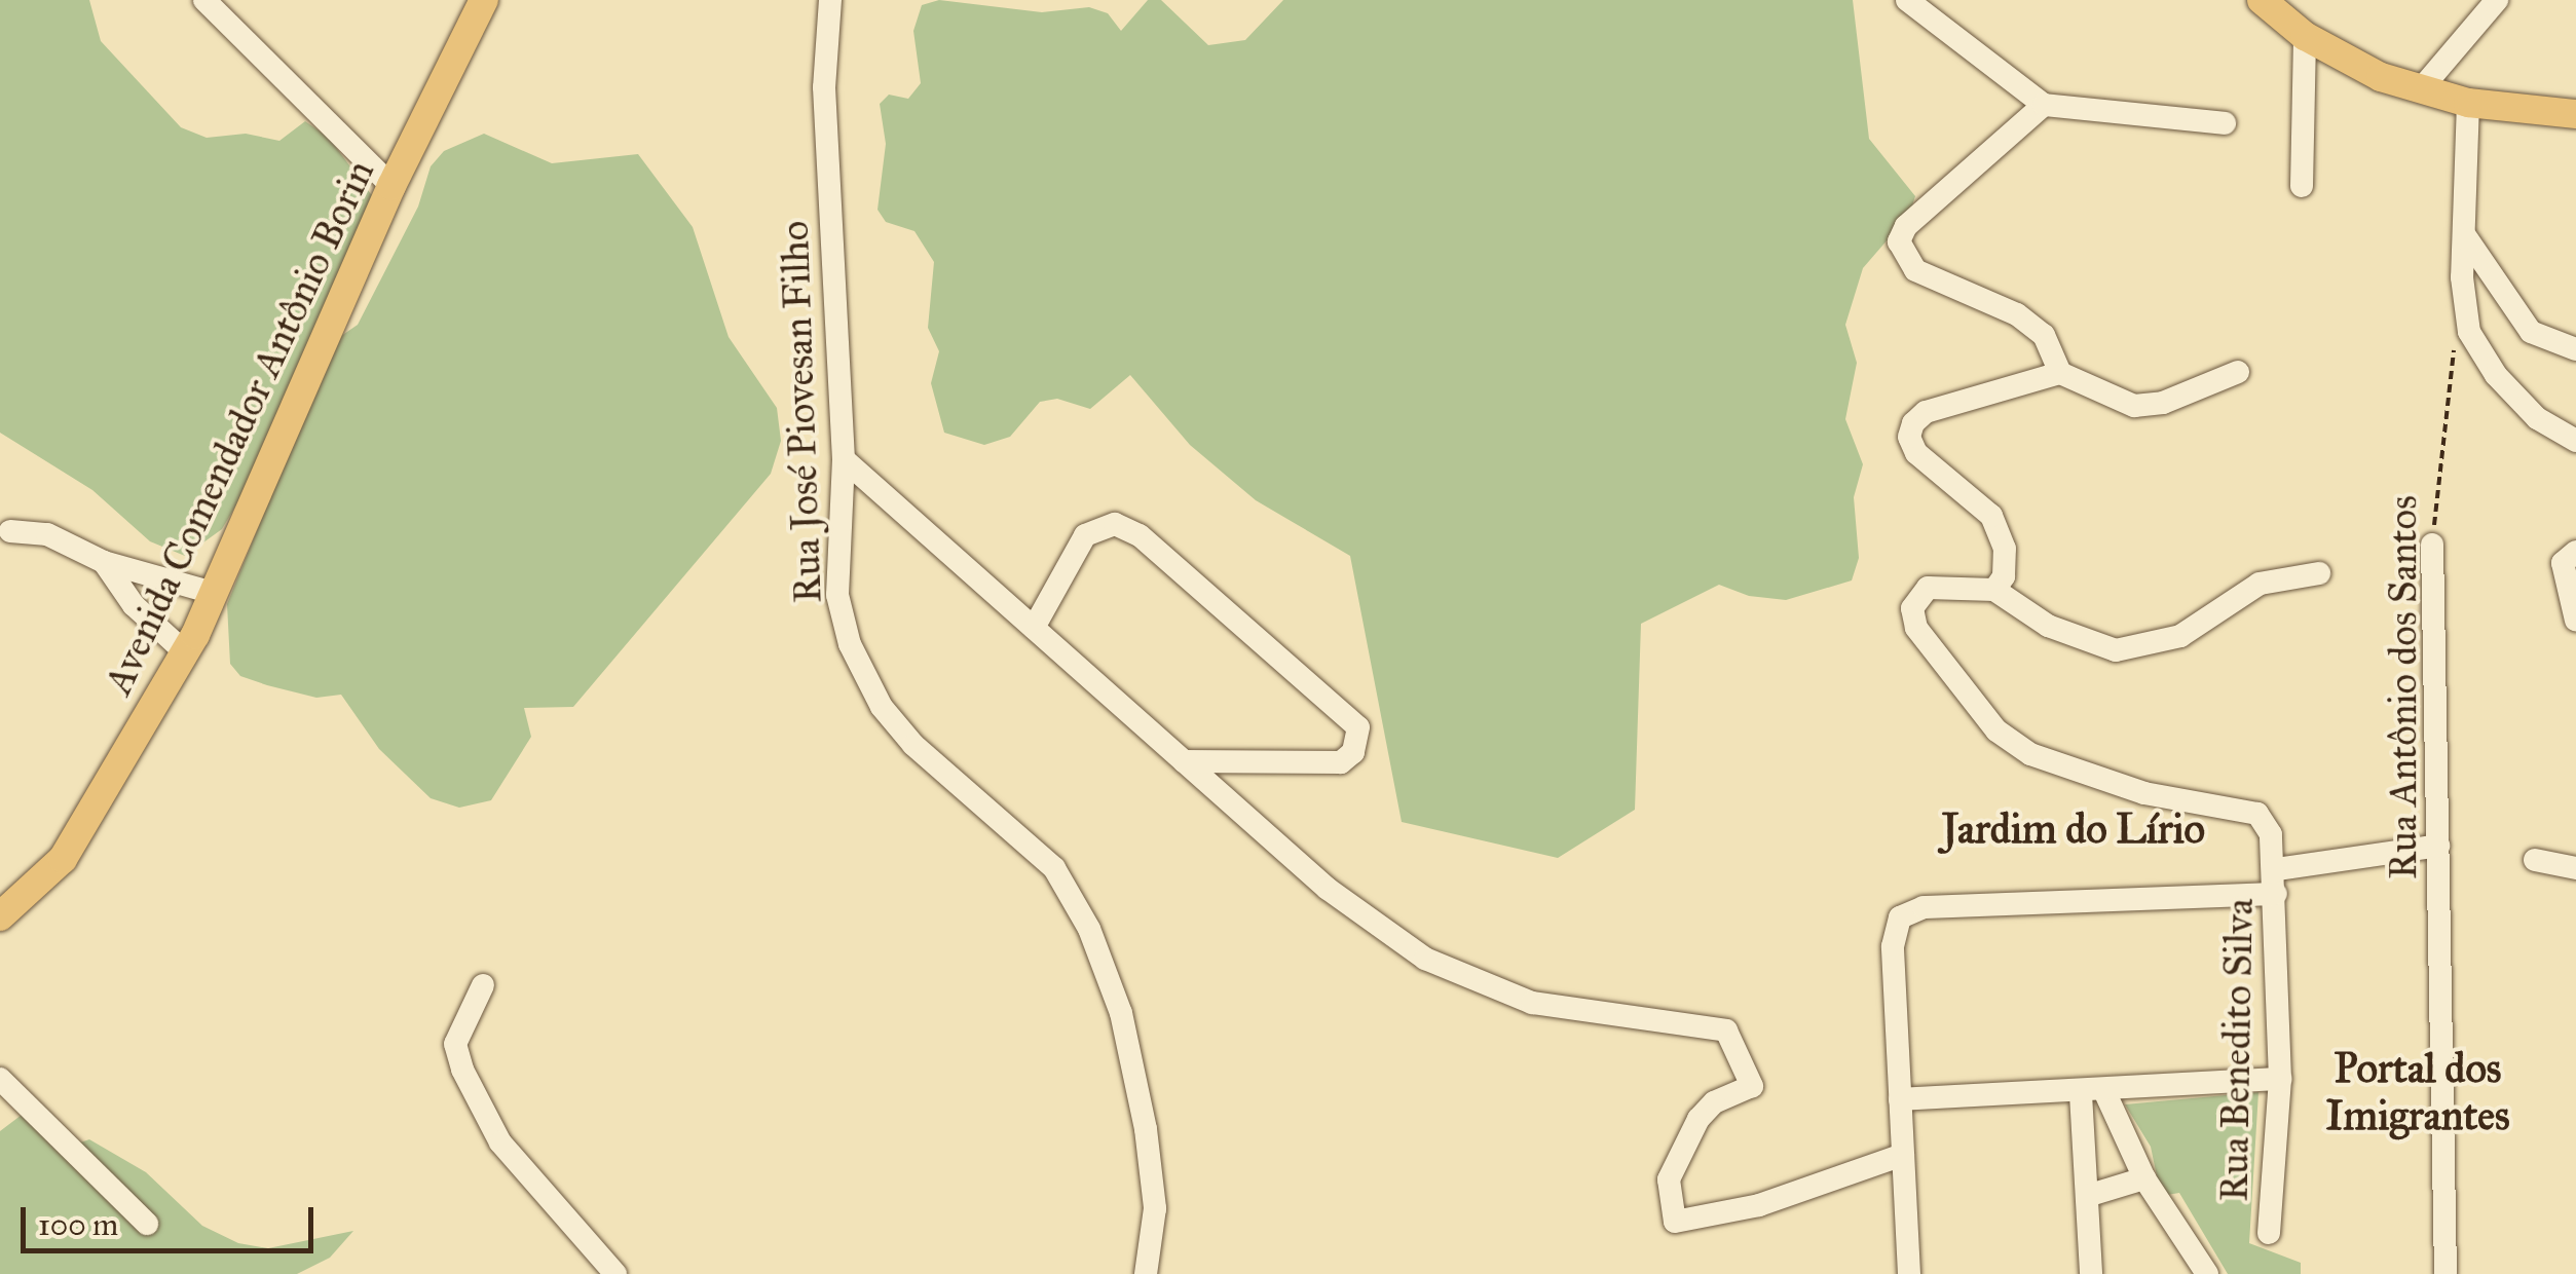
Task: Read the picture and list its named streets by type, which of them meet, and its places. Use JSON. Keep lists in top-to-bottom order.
{
  "streets": {
    "main road": ["Avenida Comendador Antônio Borin"],
    "street": ["Rua José Piovesan Filho", "Rua Antônio dos Santos", "Rua Benedito Silva"]
  },
  "districts": ["Jardim do Lírio", "Portal dos Imigrantes"],
  "scale_bar": "100 m"
}
